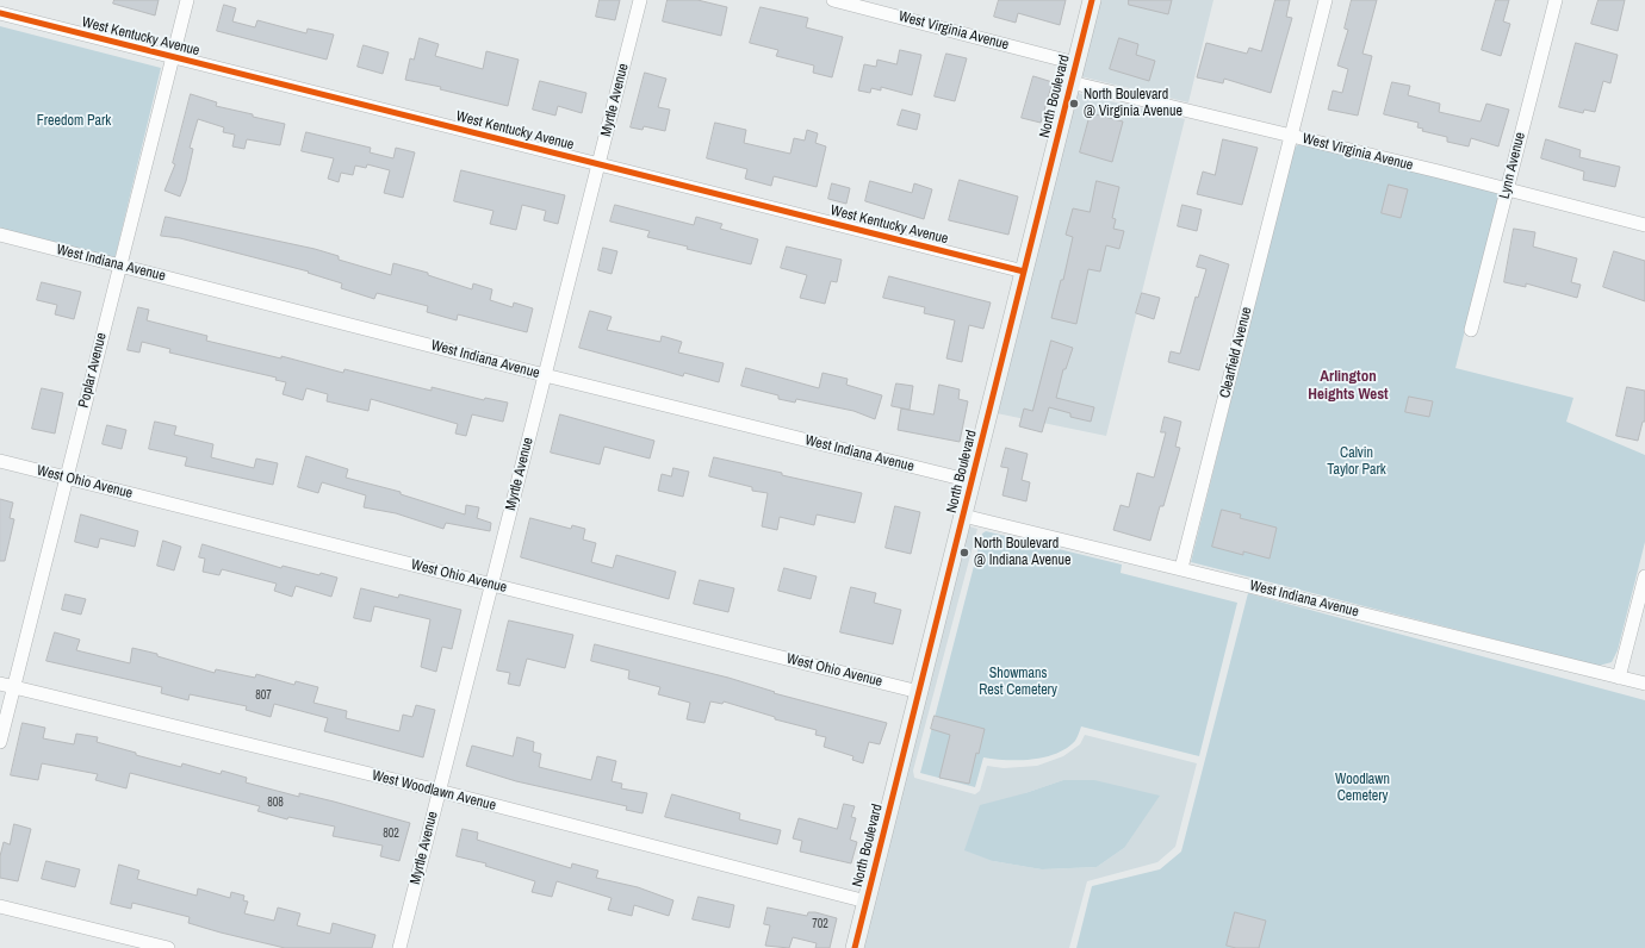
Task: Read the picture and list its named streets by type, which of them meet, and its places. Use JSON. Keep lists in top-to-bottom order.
{
  "streets": {
    "street": [
      "West Virginia Avenue",
      "West Kentucky Avenue",
      "North Boulevard",
      "Myrtle Avenue",
      "Lynn Avenue",
      "West Indiana Avenue",
      "Clearfield Avenue",
      "Poplar Avenue",
      "West Ohio Avenue",
      "West Woodlawn Avenue"
    ]
  },
  "crossings": [
    ["West Virginia Avenue", "North Boulevard"],
    ["West Virginia Avenue", "Lynn Avenue"],
    ["West Virginia Avenue", "Clearfield Avenue"],
    ["West Kentucky Avenue", "North Boulevard"],
    ["West Kentucky Avenue", "Myrtle Avenue"],
    ["West Kentucky Avenue", "Poplar Avenue"],
    ["North Boulevard", "West Indiana Avenue"],
    ["North Boulevard", "West Ohio Avenue"],
    ["North Boulevard", "West Woodlawn Avenue"],
    ["Myrtle Avenue", "West Indiana Avenue"],
    ["Myrtle Avenue", "West Ohio Avenue"],
    ["Myrtle Avenue", "West Woodlawn Avenue"],
    ["West Indiana Avenue", "Clearfield Avenue"],
    ["West Indiana Avenue", "Poplar Avenue"],
    ["Poplar Avenue", "West Ohio Avenue"],
    ["Poplar Avenue", "West Woodlawn Avenue"]
  ],
  "districts": ["Arlington Heights West"],
  "parks": [
    "Freedom Park",
    "Calvin Taylor Park",
    "Showmans Rest Cemetery",
    "Woodlawn Cemetery"
  ],
  "places": ["North Boulevard @ Virginia Avenue", "North Boulevard @ Indiana Avenue"],
  "house_numbers": [
    "807",
    "808",
    "802",
    "702"
  ]
}
